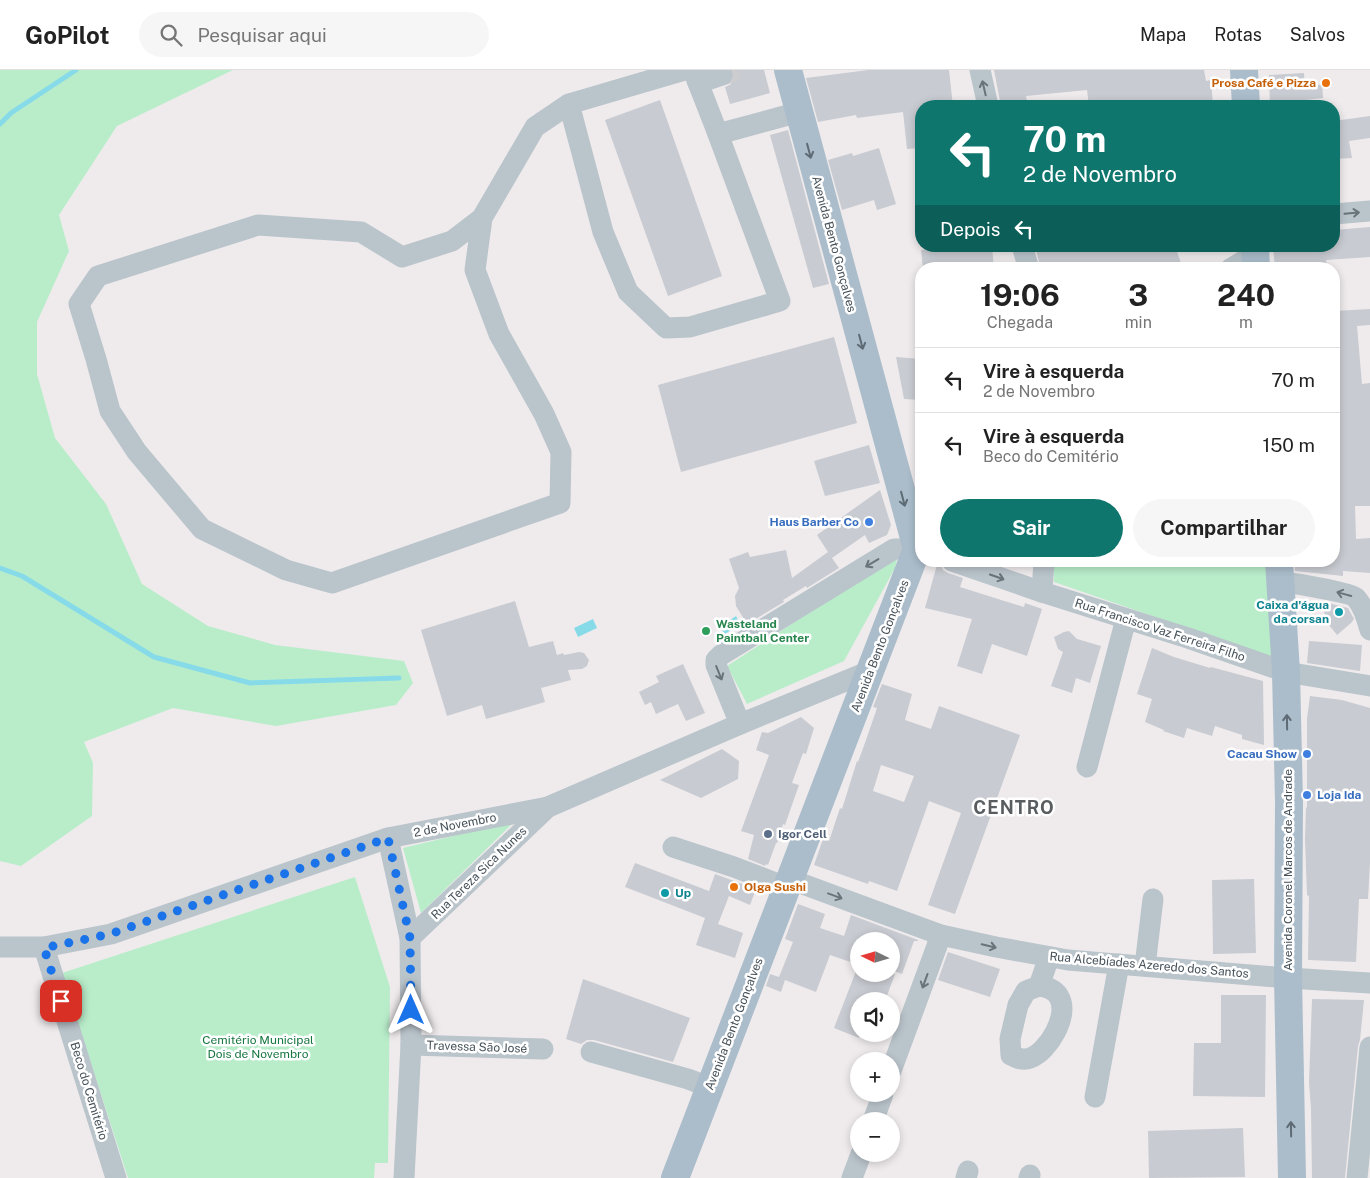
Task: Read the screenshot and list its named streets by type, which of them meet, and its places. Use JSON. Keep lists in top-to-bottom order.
{
  "streets": {
    "main road": ["Avenida Bento Gonçalves", "Avenida Coronel Marcos de Andrade"],
    "street": [
      "Rua Francisco Vaz Ferreira Filho",
      "2 de Novembro",
      "Rua Tereza Sica Nunes",
      "Rua Alcebíades Azeredo dos Santos",
      "Travessa São José",
      "Beco do Cemitério"
    ]
  },
  "crossings": [
    ["Avenida Bento Gonçalves", "2 de Novembro"],
    ["Avenida Bento Gonçalves", "Rua Alcebíades Azeredo dos Santos"],
    ["Rua Francisco Vaz Ferreira Filho", "Avenida Coronel Marcos de Andrade"],
    ["2 de Novembro", "Rua Tereza Sica Nunes"],
    ["2 de Novembro", "Beco do Cemitério"],
    ["Avenida Coronel Marcos de Andrade", "Rua Alcebíades Azeredo dos Santos"]
  ],
  "one_way": ["Avenida Bento Gonçalves", "Avenida Coronel Marcos de Andrade", "Rua Alcebíades Azeredo dos Santos"],
  "districts": ["CENTRO"],
  "parks": ["Cemitério Municipal Dois de Novembro"],
  "places": [
    "Prosa Café e Pizza",
    "Haus Barber Co",
    "Caixa d'água da corsan",
    "Wasteland Paintball Center",
    "Cacau Show",
    "Loja Ida",
    "Igor Cell",
    "Olga Sushi",
    "Up"
  ],
  "north": "left",
  "page": {
    "header": "GoPilot",
    "search": "Pesquisar aqui",
    "nav": ["Mapa", "Rotas", "Salvos"],
    "turn": ["70 m", "2 de Novembro"],
    "then": "Depois",
    "eta": [
      "19:06",
      "Chegada",
      "3",
      "min",
      "240",
      "m"
    ],
    "list": [
      {
        "name": "Vire à esquerda",
        "note": "2 de Novembro",
        "value": "70 m"
      },
      {
        "name": "Vire à esquerda",
        "note": "Beco do Cemitério",
        "value": "150 m"
      }
    ],
    "buttons": ["Sair", "Compartilhar"],
    "map_buttons": ["+", "−"]
  }
}
